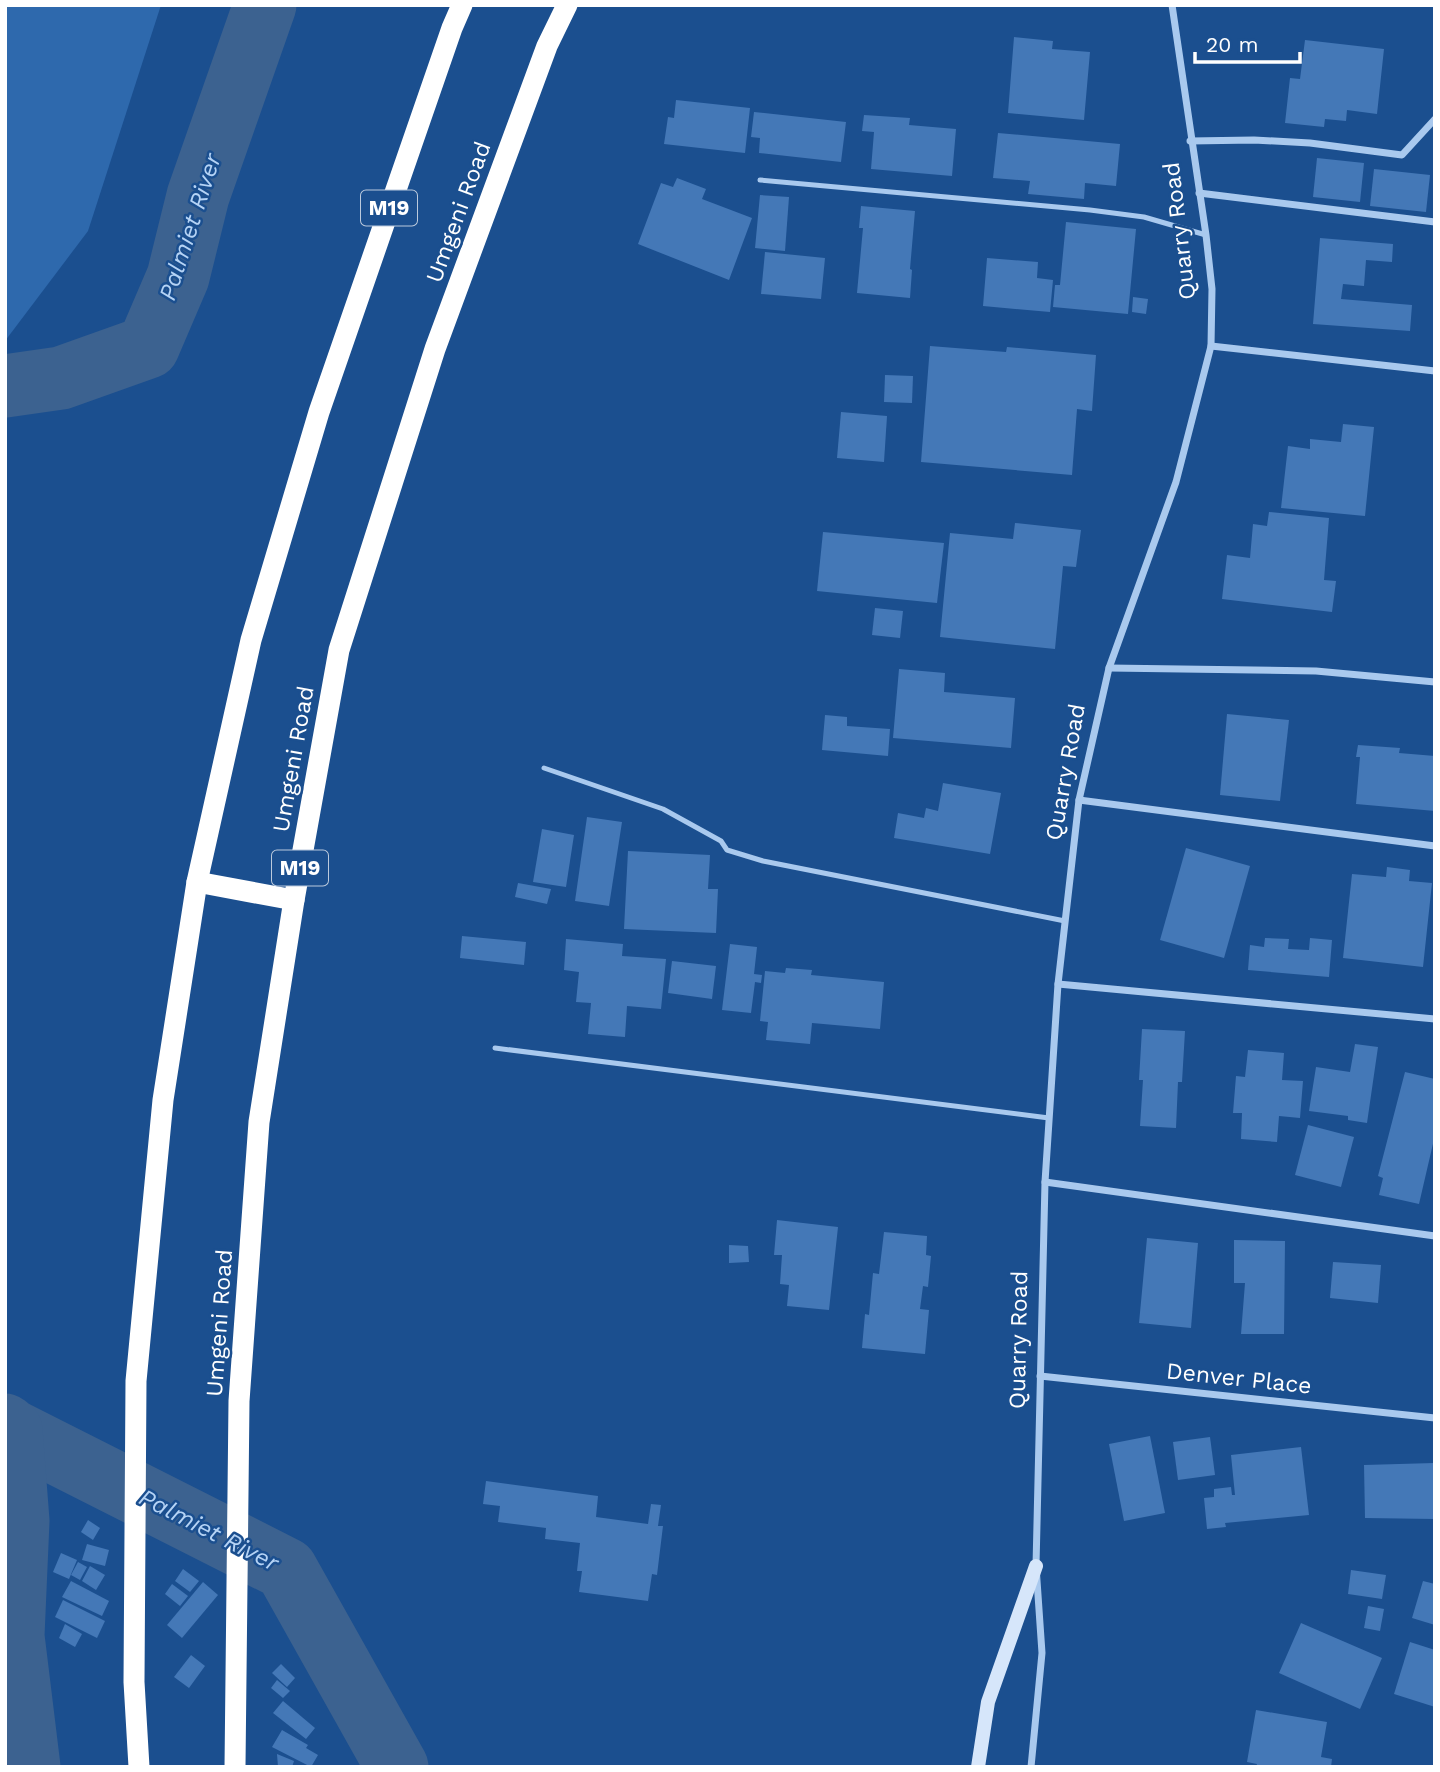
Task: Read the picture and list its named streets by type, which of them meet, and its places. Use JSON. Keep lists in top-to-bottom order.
{
  "streets": {
    "highway": ["M19", "Umgeni Road"],
    "street": ["Quarry Road", "Denver Place"]
  },
  "crossings": [
    ["Quarry Road", "Denver Place"]
  ],
  "water": ["Palmiet River"],
  "scale_bar": "20 m"
}
